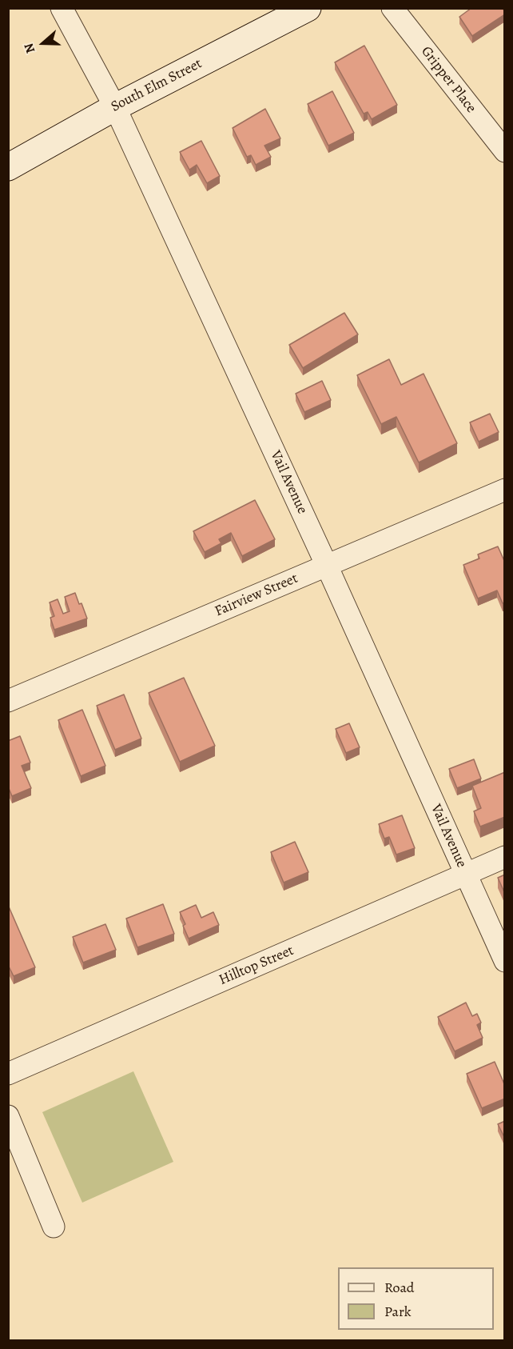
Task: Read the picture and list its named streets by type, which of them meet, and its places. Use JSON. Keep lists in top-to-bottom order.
{
  "streets": {
    "street": [
      "Gripper Place",
      "South Elm Street",
      "Vail Avenue",
      "Fairview Street",
      "Hilltop Street"
    ]
  },
  "crossings": [
    ["South Elm Street", "Vail Avenue"],
    ["Vail Avenue", "Fairview Street"],
    ["Vail Avenue", "Hilltop Street"]
  ],
  "legend": ["Road", "Park"],
  "north": "left"
}
